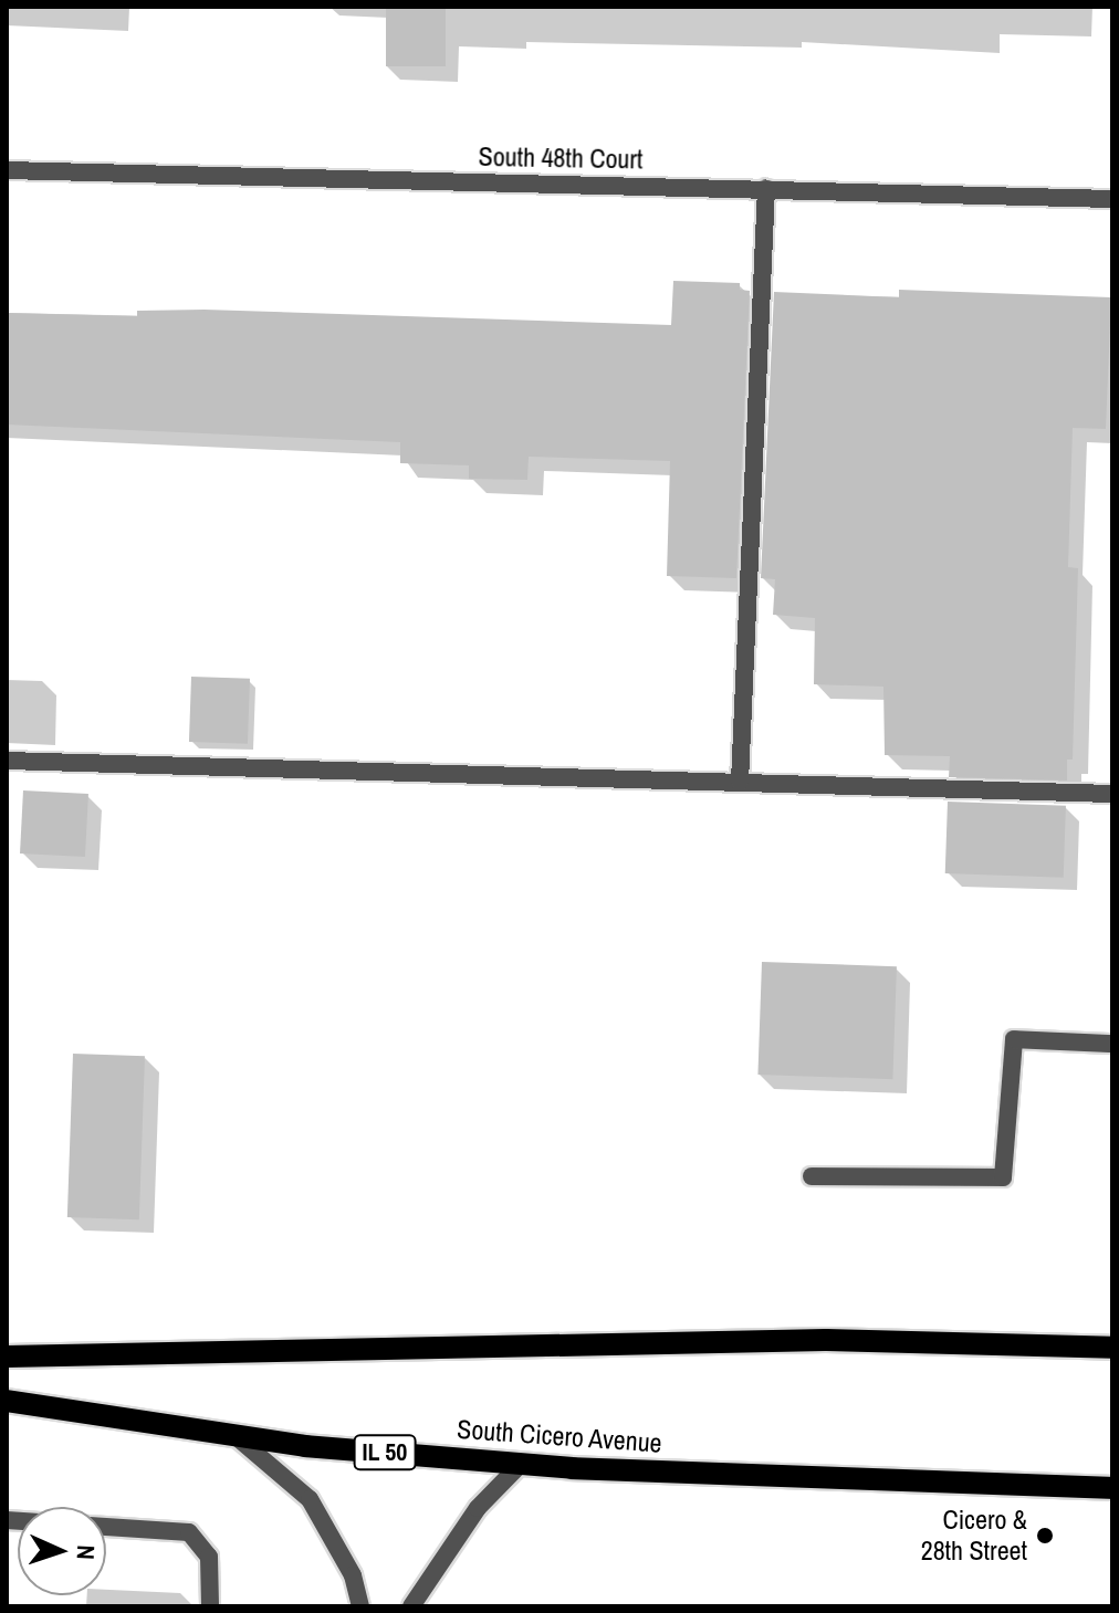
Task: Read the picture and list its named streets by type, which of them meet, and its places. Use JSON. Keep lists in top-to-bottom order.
{
  "streets": {
    "main road": ["South Cicero Avenue", "IL 50"],
    "street": ["South 48th Court"]
  },
  "places": ["Cicero & 28th Street"],
  "north": "right"
}
